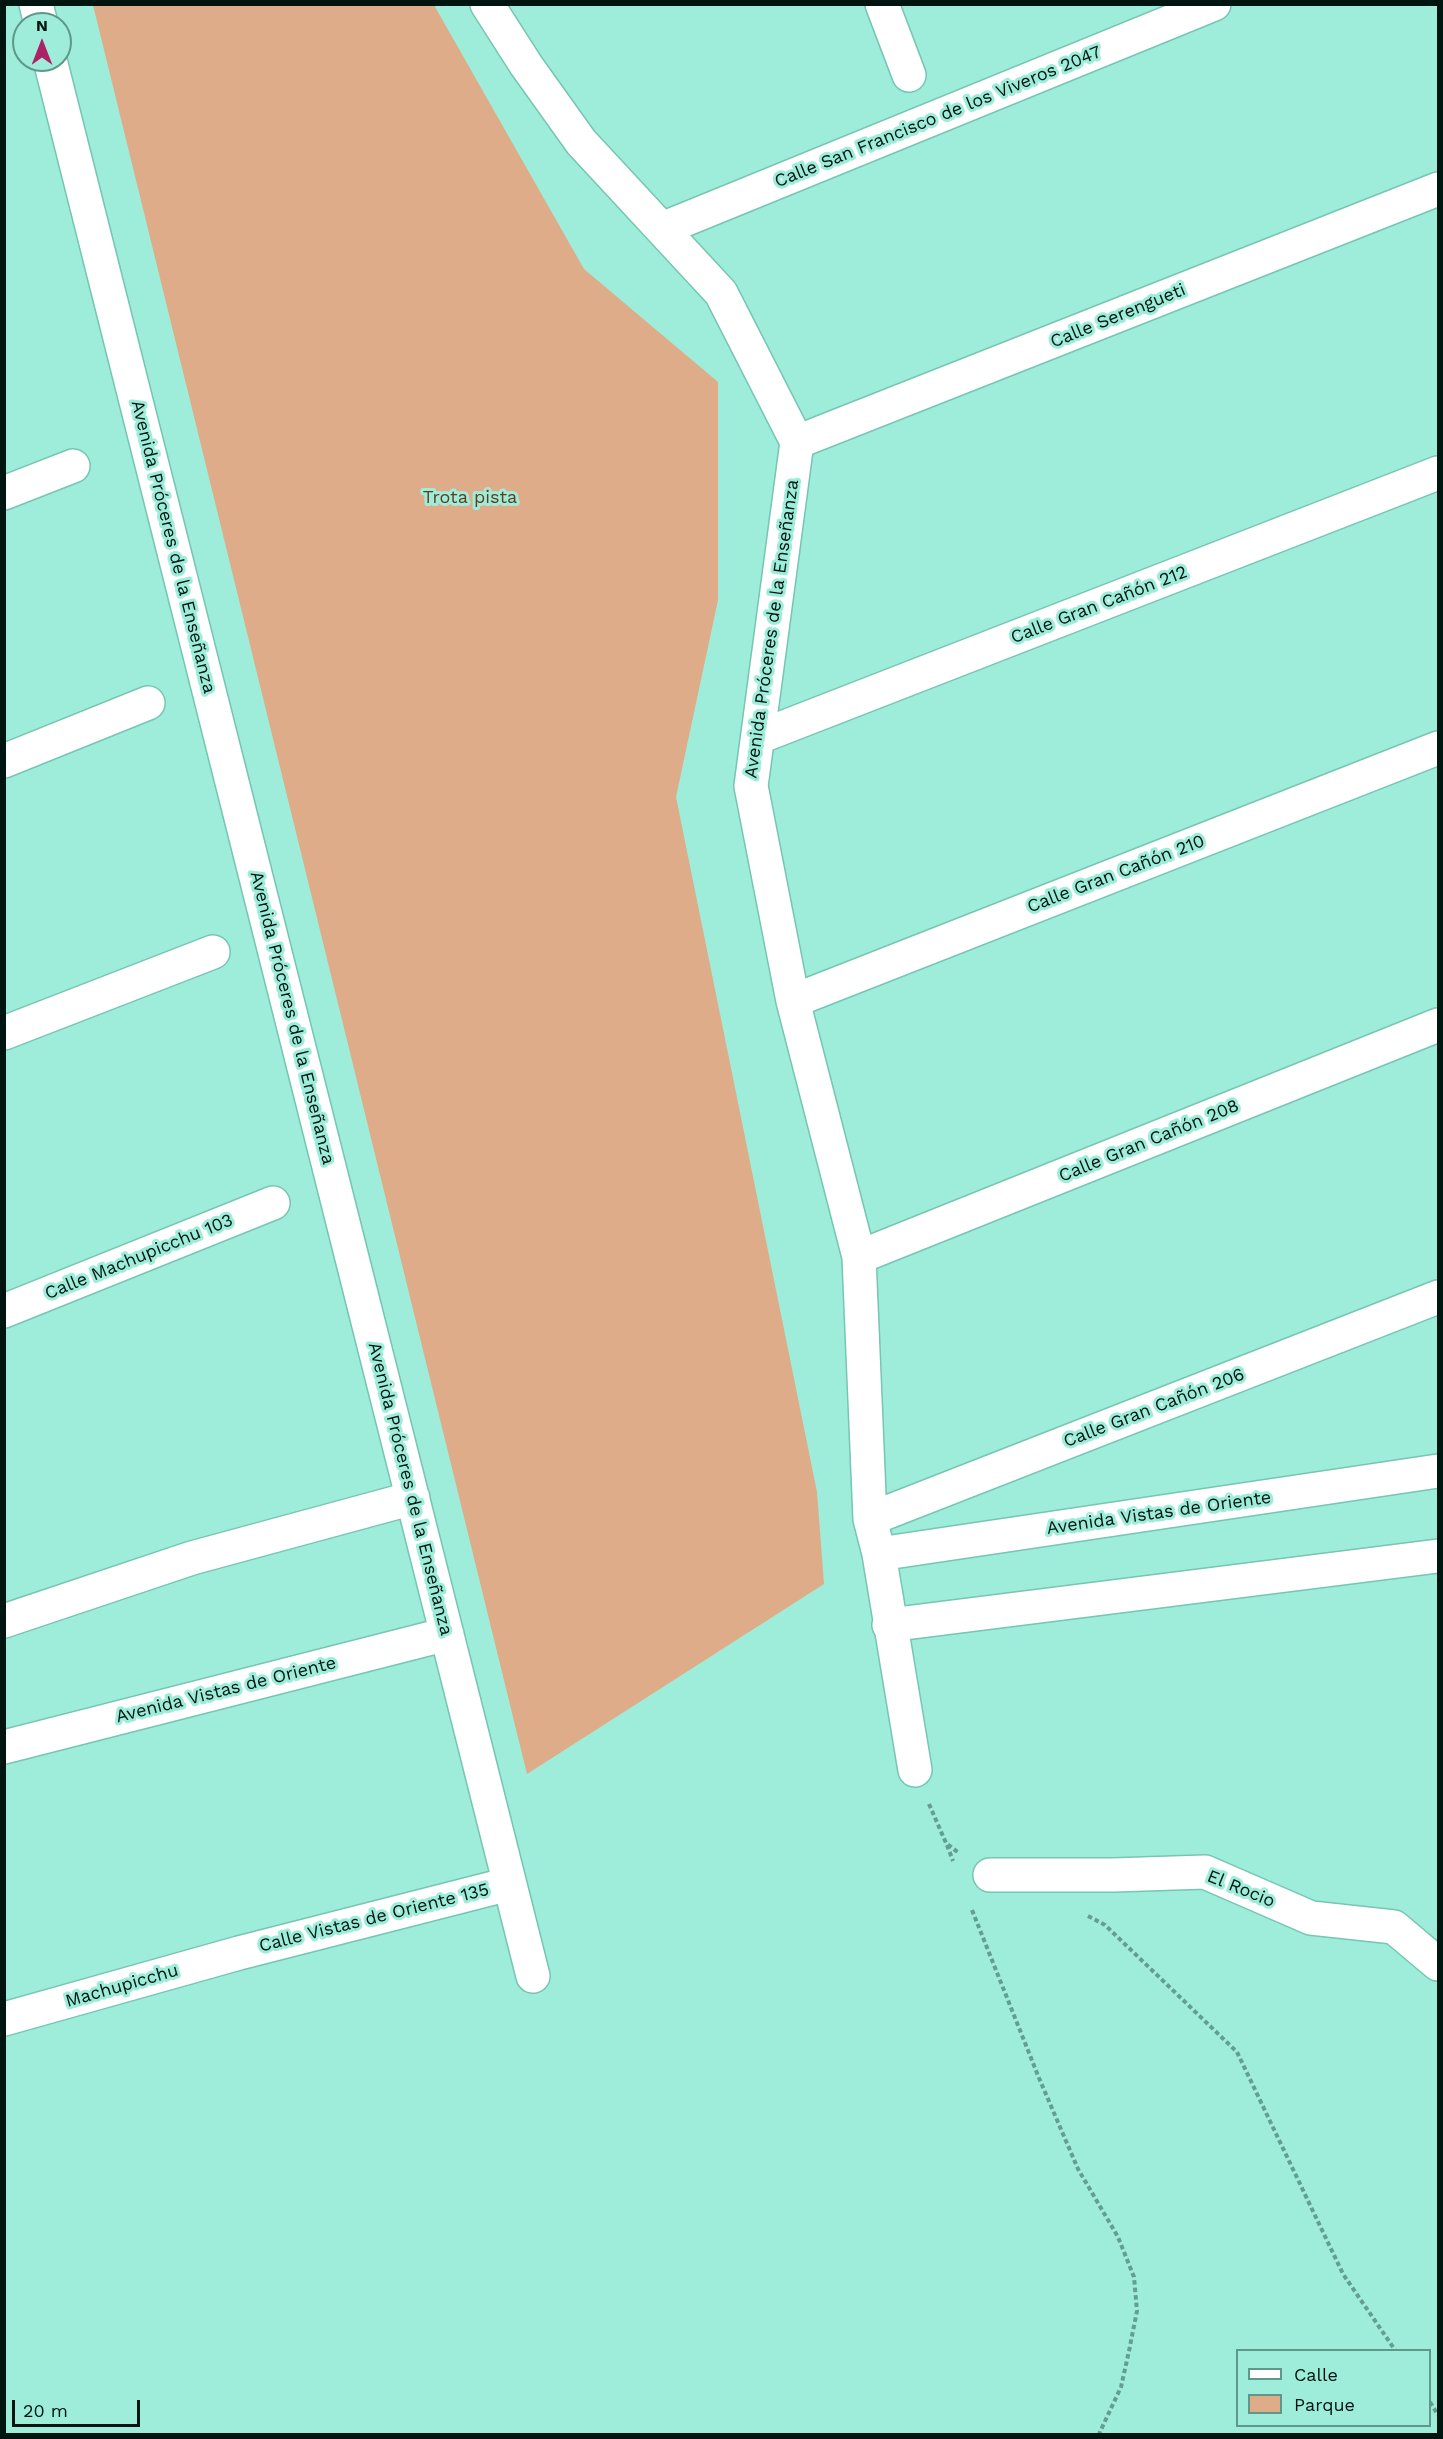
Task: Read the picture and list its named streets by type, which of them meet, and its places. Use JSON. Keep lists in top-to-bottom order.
{
  "streets": {
    "street": [
      "Calle San Francisco de los Viveros 2047",
      "Calle Serengueti",
      "Avenida Próceres de la Enseñanza",
      "Calle Gran Cañón 212",
      "Calle Gran Cañón 210",
      "Calle Gran Cañón 208",
      "Calle Machupicchu 103",
      "Calle Gran Cañón 206",
      "Avenida Vistas de Oriente",
      "El Rocio",
      "Calle Vistas de Oriente 135",
      "Machupicchu"
    ]
  },
  "crossings": [
    ["Calle Serengueti", "Avenida Próceres de la Enseñanza"],
    ["Avenida Próceres de la Enseñanza", "Calle Gran Cañón 212"],
    ["Avenida Próceres de la Enseñanza", "Calle Gran Cañón 210"],
    ["Avenida Próceres de la Enseñanza", "Calle Gran Cañón 208"],
    ["Avenida Próceres de la Enseñanza", "Calle Gran Cañón 206"],
    ["Avenida Próceres de la Enseñanza", "Avenida Vistas de Oriente"],
    ["Avenida Próceres de la Enseñanza", "Calle Vistas de Oriente 135"],
    ["Calle Vistas de Oriente 135", "Machupicchu"]
  ],
  "parks": ["Trota pista"],
  "legend": ["Calle", "Parque"],
  "scale_bar": "20 m",
  "north": "top"
}
